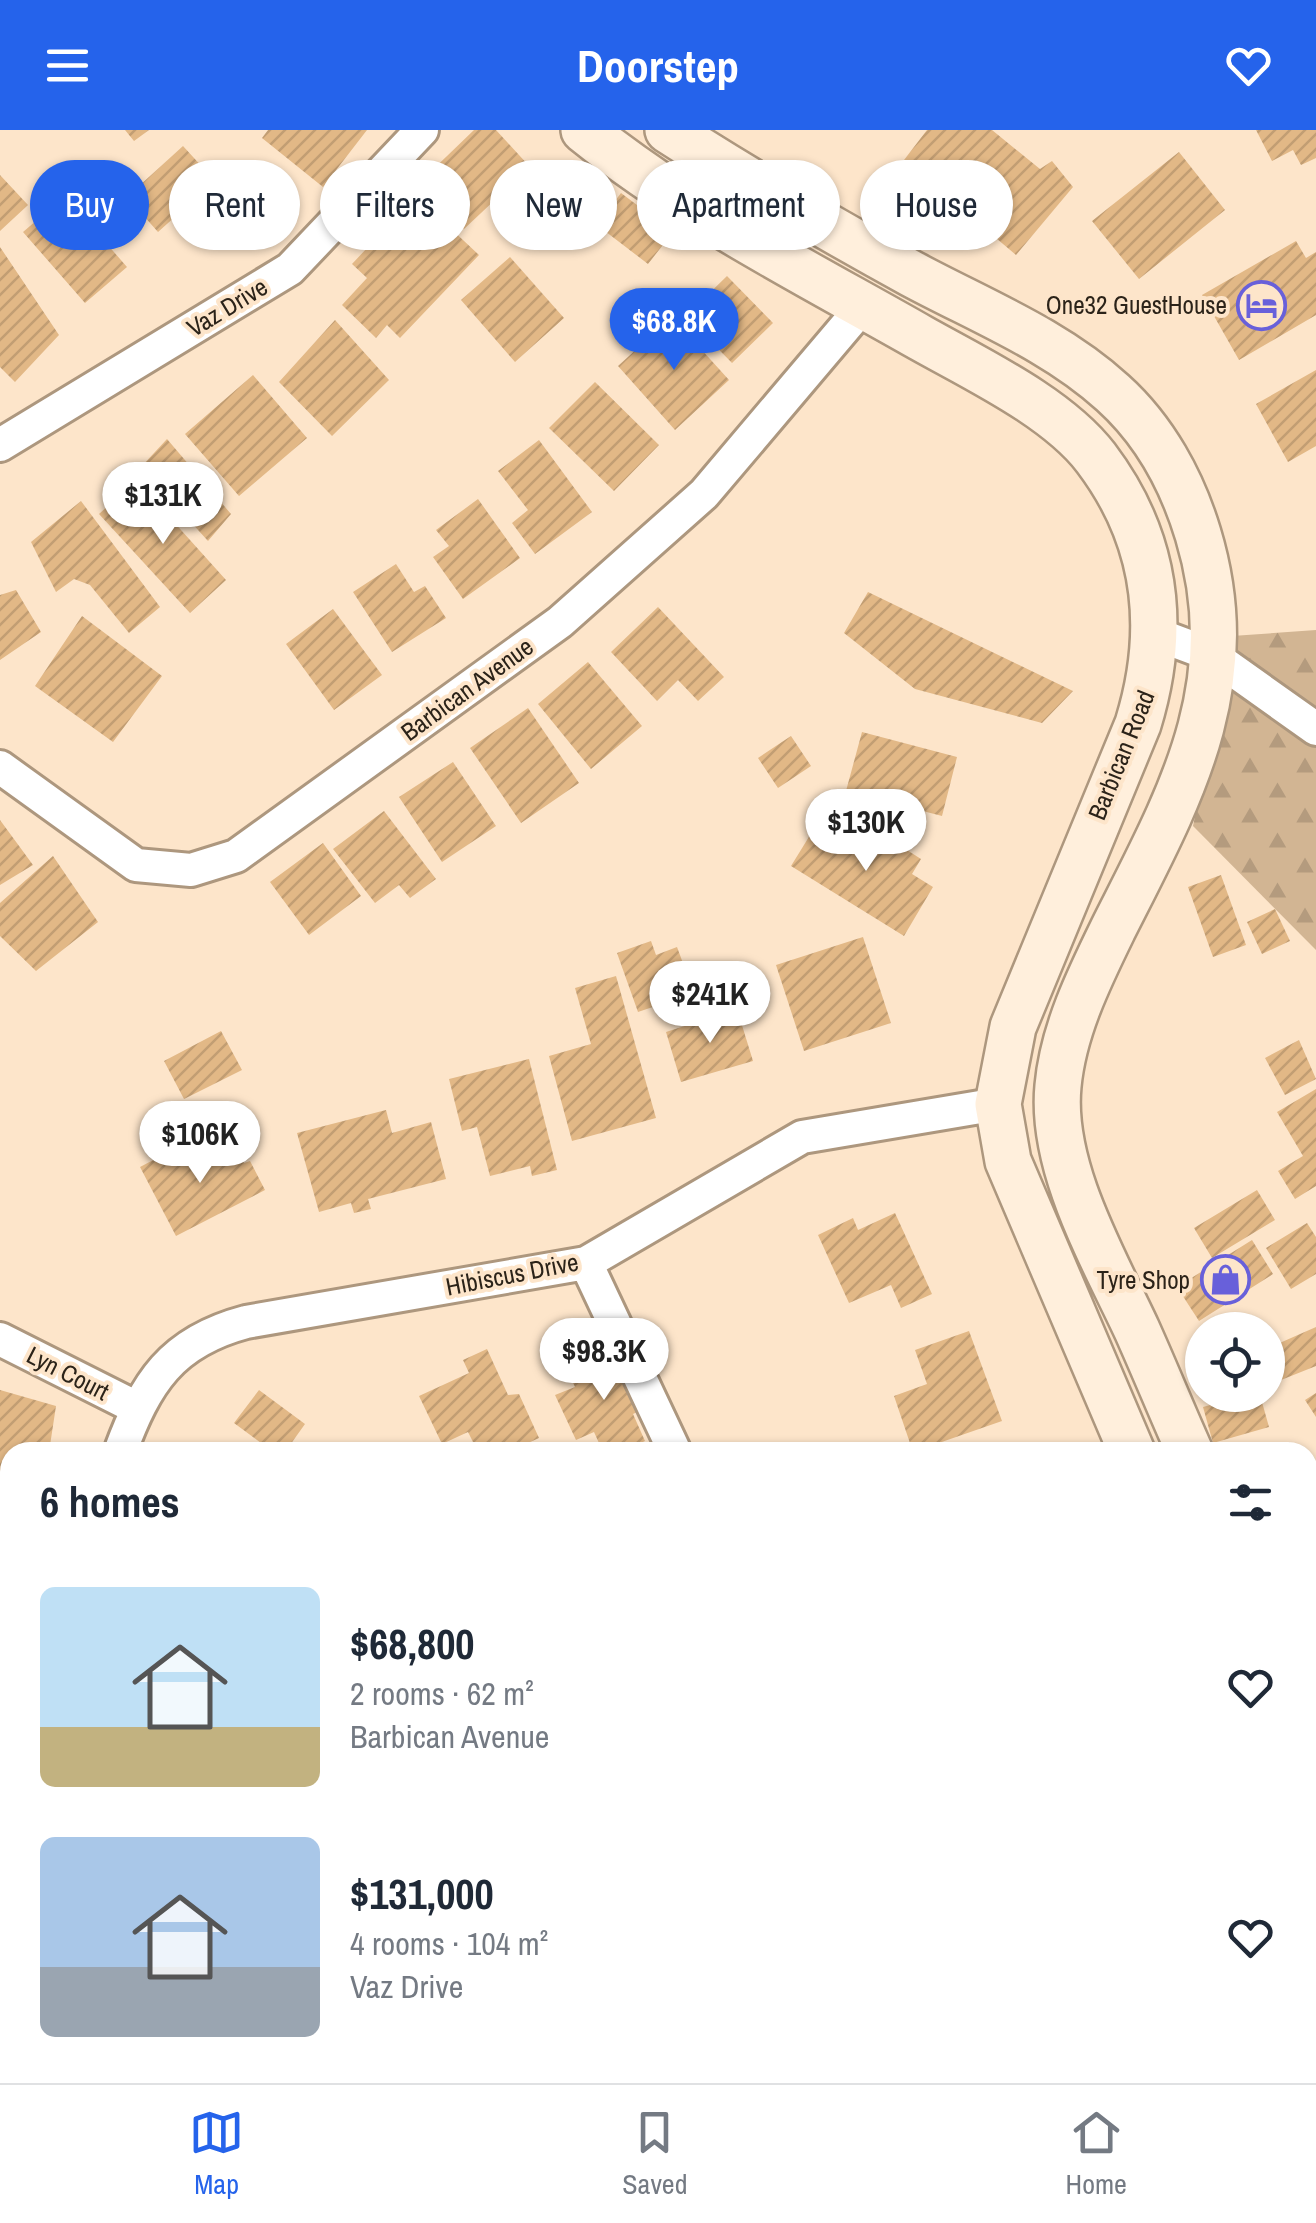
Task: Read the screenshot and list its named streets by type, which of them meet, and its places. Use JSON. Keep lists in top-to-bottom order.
{
  "streets": {
    "main road": ["Barbican Road"],
    "street": [
      "Vaz Drive",
      "Barbican Avenue",
      "Hibiscus Drive",
      "Lyn Court"
    ]
  },
  "crossings": [
    ["Barbican Avenue", "Barbican Road"],
    ["Barbican Road", "Hibiscus Drive"],
    ["Hibiscus Drive", "Lyn Court"]
  ],
  "places": {
    "hotel": ["One32 GuestHouse"],
    "shop": ["Tyre Shop"]
  },
  "page": {
    "header": "Doorstep",
    "chip": [
      "Buy",
      "Rent",
      "Filters",
      "New",
      "Apartment",
      "House"
    ],
    "price": [
      "$68.8K",
      "$131K",
      "$130K",
      "$241K",
      "$106K",
      "$98.3K"
    ],
    "heading": "6 homes",
    "list": [
      {
        "name": "$68,800",
        "note": "2 rooms · 62 m² · Barbican Avenue"
      },
      {
        "name": "$131,000",
        "note": "4 rooms · 104 m² · Vaz Drive"
      }
    ],
    "tabs": ["Map", "Saved", "Home"]
  }
}
